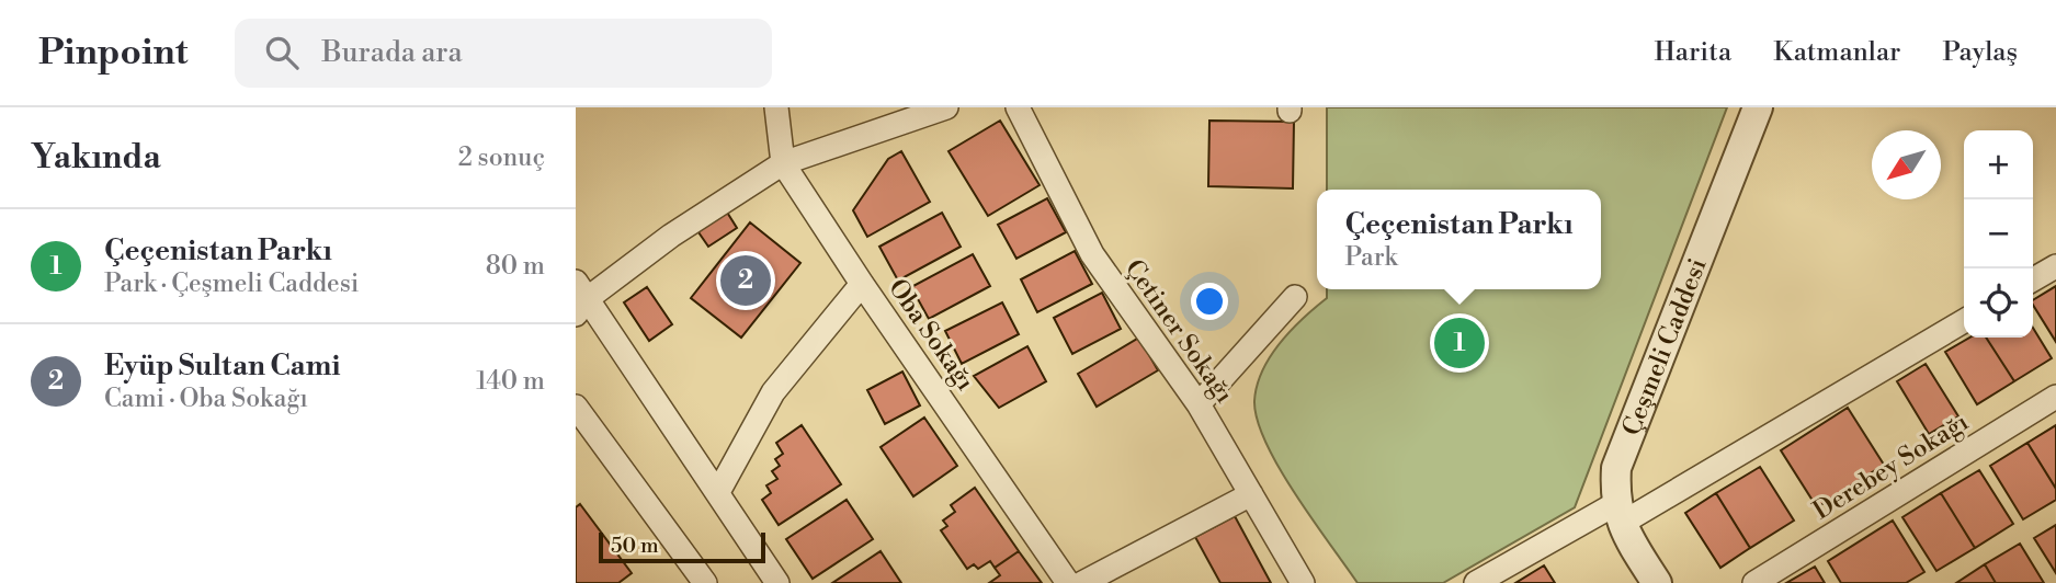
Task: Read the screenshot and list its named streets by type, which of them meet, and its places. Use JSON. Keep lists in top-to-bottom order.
{
  "streets": {
    "street": [
      "Çetiner Sokağı",
      "Oba Sokağı",
      "Çeşmeli Caddesi",
      "Derebey Sokağı"
    ]
  },
  "scale_bar": "50 m",
  "north": "bottom left",
  "page": {
    "header": "Pinpoint",
    "search": "Burada ara",
    "nav": ["Harita", "Katmanlar", "Paylaş"],
    "heading": ["Yakında", "2 sonuç"],
    "map_buttons": ["+", "−"],
    "popup": ["Çeçenistan Parkı", "Park"],
    "list": [
      {
        "mark": "1",
        "name": "Çeçenistan Parkı",
        "note": "Park · Çeşmeli Caddesi",
        "value": "80 m"
      },
      {
        "mark": "2",
        "name": "Eyüp Sultan Cami",
        "note": "Cami · Oba Sokağı",
        "value": "140 m"
      }
    ],
    "pins": ["2", "1"],
    "scale": "50 m"
  }
}
